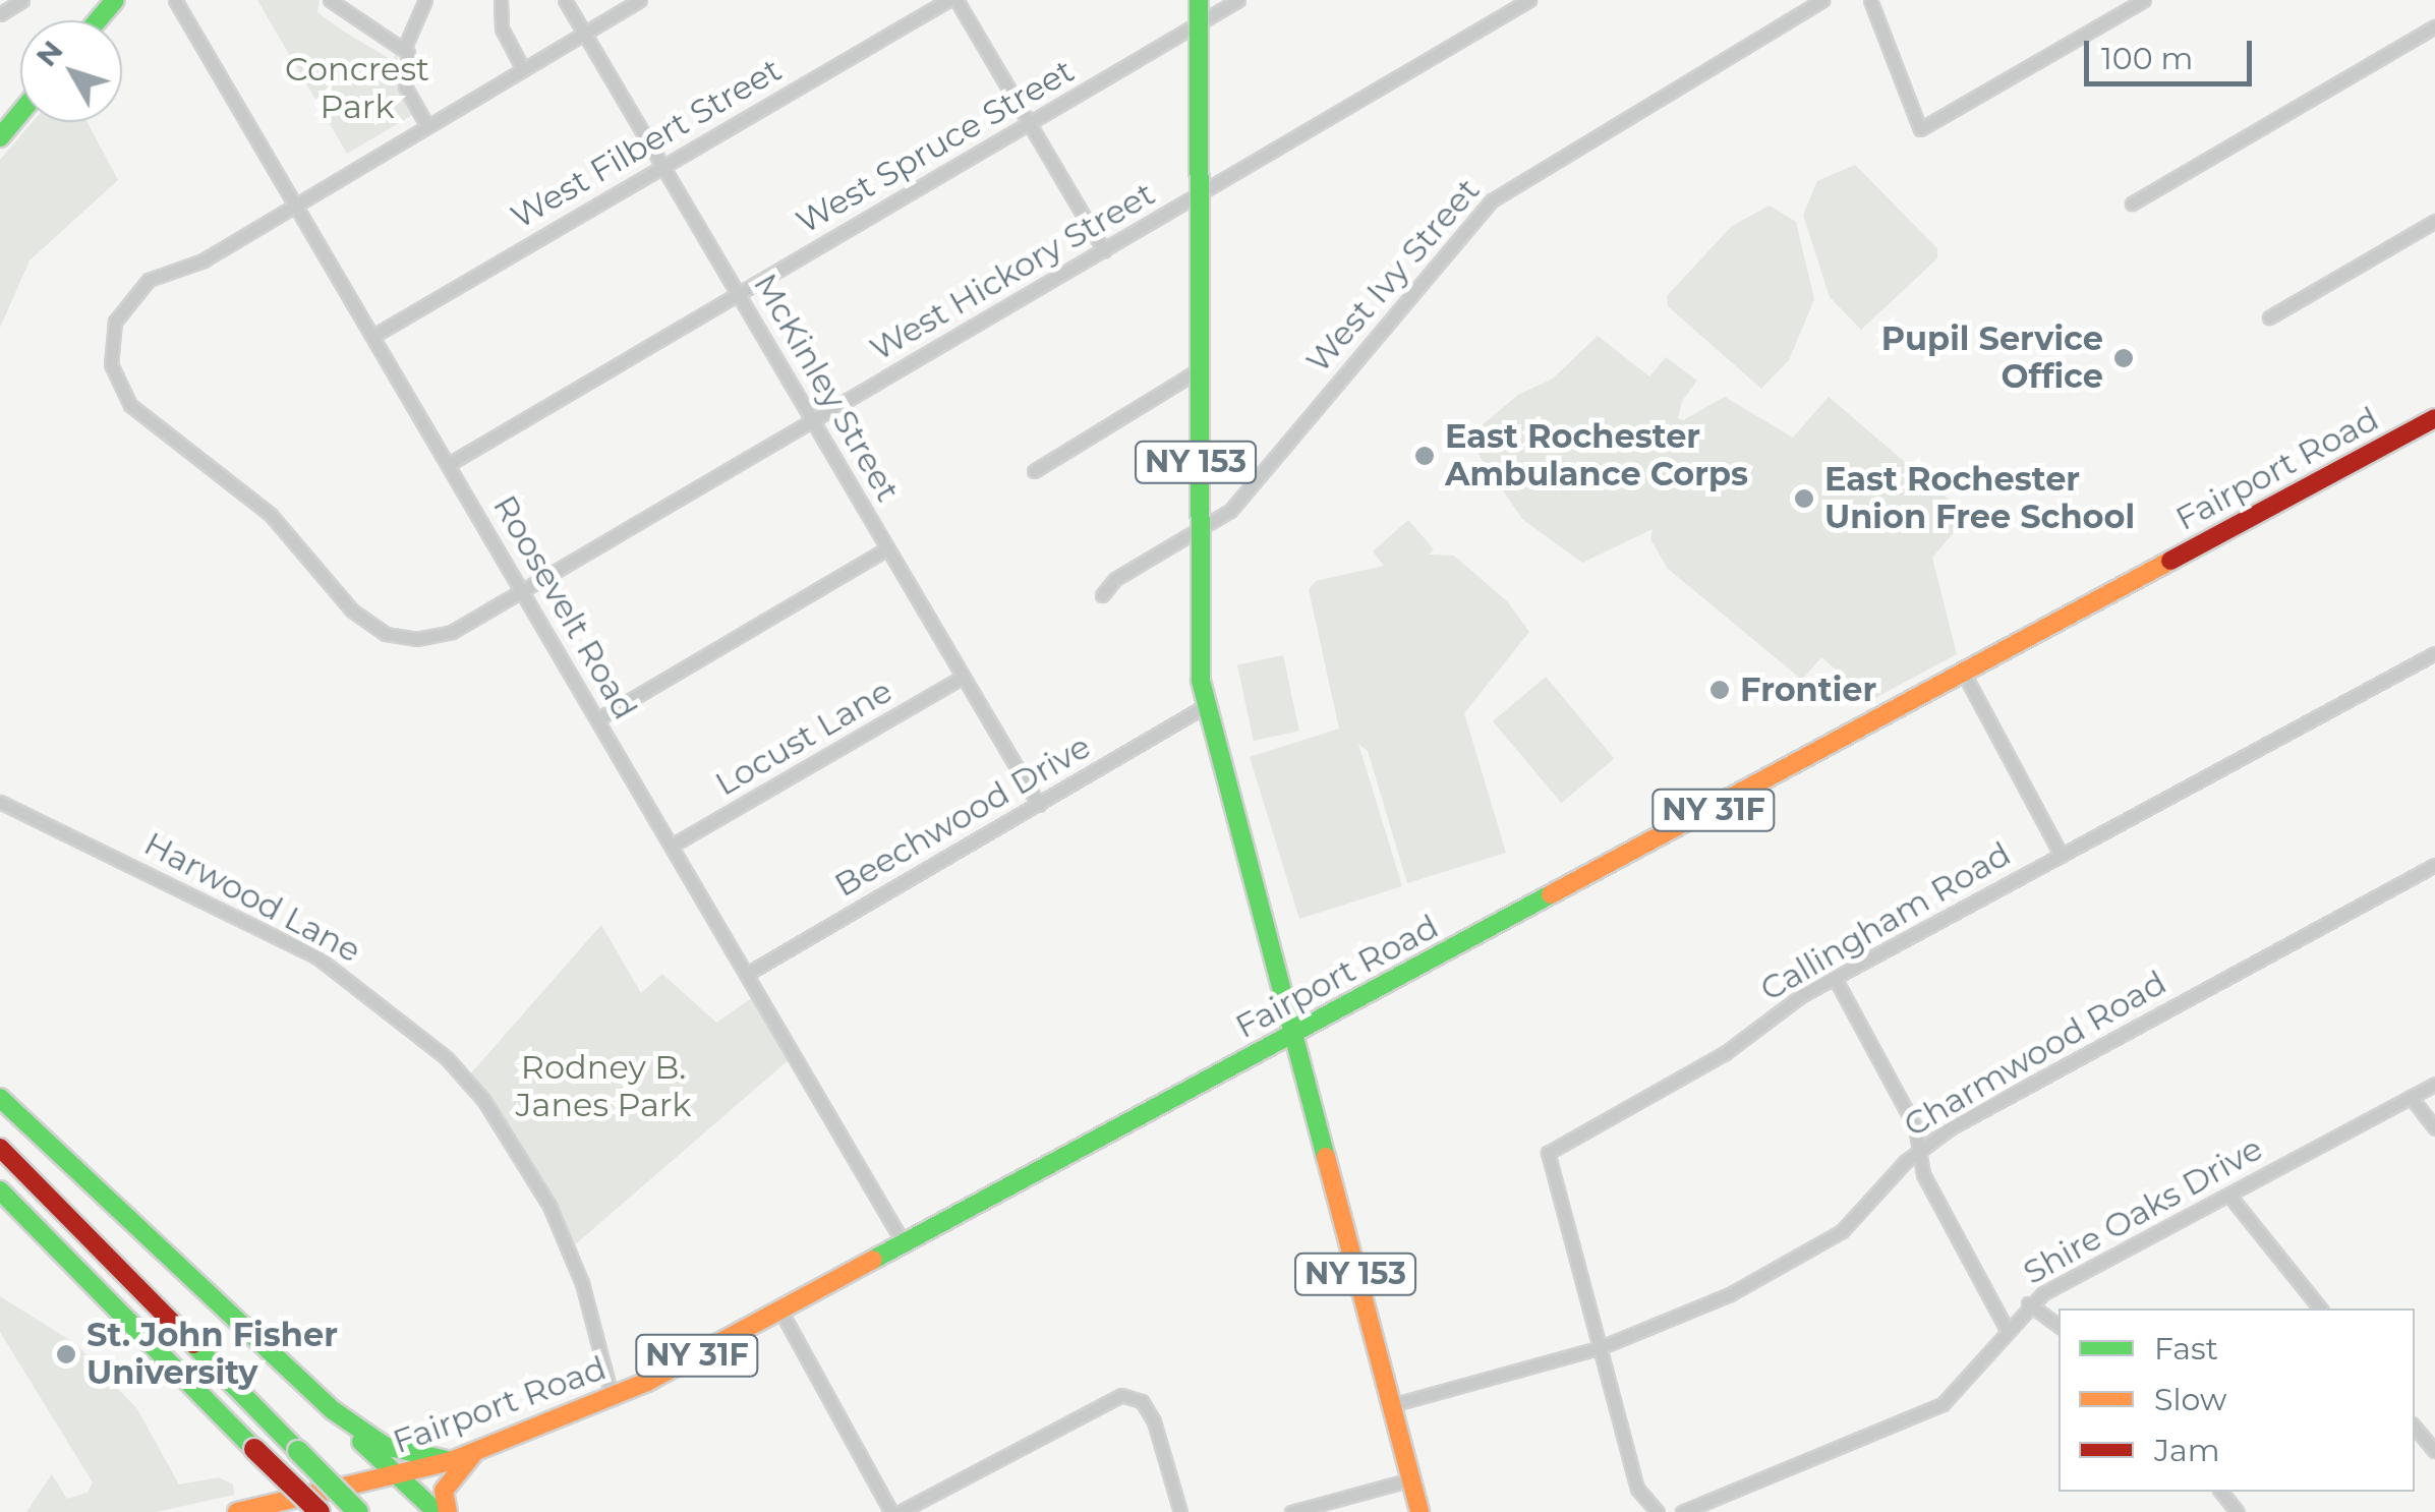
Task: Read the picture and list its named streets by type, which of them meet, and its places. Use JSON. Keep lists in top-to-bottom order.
{
  "streets": {
    "main road": ["NY 153", "Fairport Road", "NY 31F"],
    "street": [
      "West Filbert Street",
      "West Spruce Street",
      "West Hickory Street",
      "West Ivy Street",
      "McKinley Street",
      "Roosevelt Road",
      "Locust Lane",
      "Beechwood Drive",
      "Harwood Lane",
      "Callingham Road",
      "Charmwood Road",
      "Shire Oaks Drive"
    ]
  },
  "crossings": [
    ["West Filbert Street", "McKinley Street"],
    ["West Filbert Street", "Roosevelt Road"],
    ["West Spruce Street", "McKinley Street"],
    ["West Spruce Street", "NY 153"],
    ["West Spruce Street", "Roosevelt Road"],
    ["West Hickory Street", "McKinley Street"],
    ["West Hickory Street", "NY 153"],
    ["West Hickory Street", "Roosevelt Road"],
    ["West Ivy Street", "NY 153"],
    ["McKinley Street", "Locust Lane"],
    ["McKinley Street", "Beechwood Drive"],
    ["NY 153", "Fairport Road"],
    ["NY 153", "Beechwood Drive"],
    ["NY 153", "Charmwood Road"],
    ["Fairport Road", "Roosevelt Road"],
    ["Fairport Road", "Harwood Lane"],
    ["Roosevelt Road", "Locust Lane"],
    ["Roosevelt Road", "Beechwood Drive"],
    ["Callingham Road", "Charmwood Road"]
  ],
  "parks": ["Concrest Park", "Rodney B. Janes Park"],
  "places": [
    "Pupil Service Office",
    "East Rochester Ambulance Corps",
    "East Rochester Union Free School",
    "Frontier",
    "St. John Fisher University"
  ],
  "legend": ["Fast", "Slow", "Jam"],
  "scale_bar": "100 m",
  "north": "top left"
}
